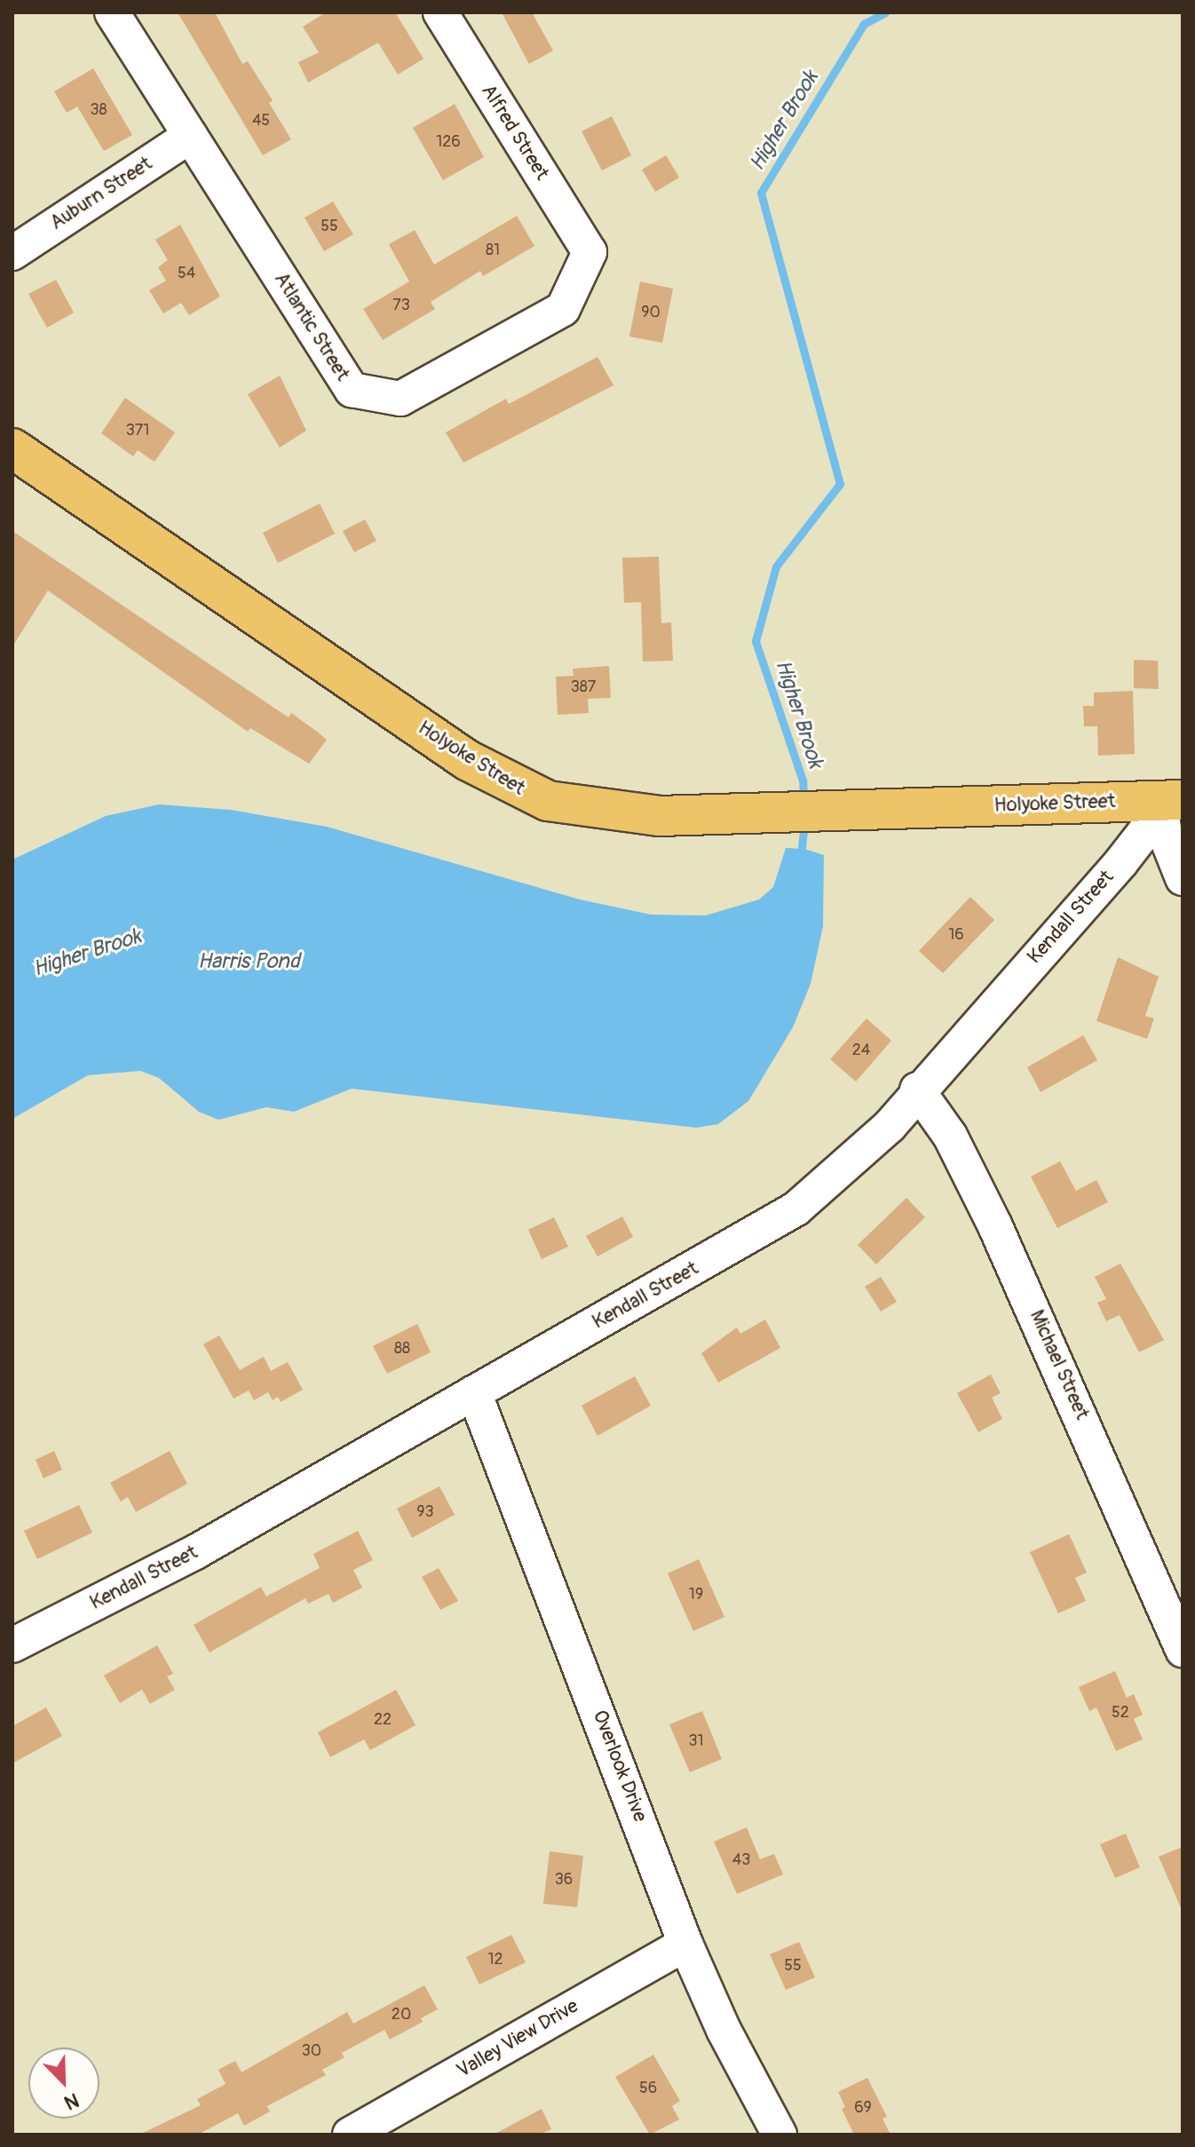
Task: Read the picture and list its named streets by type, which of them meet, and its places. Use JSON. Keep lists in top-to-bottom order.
{
  "streets": {
    "main road": ["Holyoke Street"],
    "street": [
      "Alfred Street",
      "Auburn Street",
      "Atlantic Street",
      "Kendall Street",
      "Michael Street",
      "Overlook Drive",
      "Valley View Drive"
    ]
  },
  "crossings": [
    ["Alfred Street", "Atlantic Street"],
    ["Auburn Street", "Atlantic Street"],
    ["Holyoke Street", "Kendall Street"],
    ["Kendall Street", "Michael Street"],
    ["Kendall Street", "Overlook Drive"],
    ["Overlook Drive", "Valley View Drive"]
  ],
  "water": ["Higher Brook", "Harris Pond"],
  "house_numbers": [
    "38",
    "45",
    "126",
    "55",
    "81",
    "54",
    "73",
    "90",
    "371",
    "387",
    "16",
    "24",
    "88",
    "93",
    "19",
    "52",
    "22",
    "31",
    "43",
    "36",
    "12",
    "55",
    "20",
    "30",
    "56",
    "69"
  ],
  "north": "bottom right"
}
